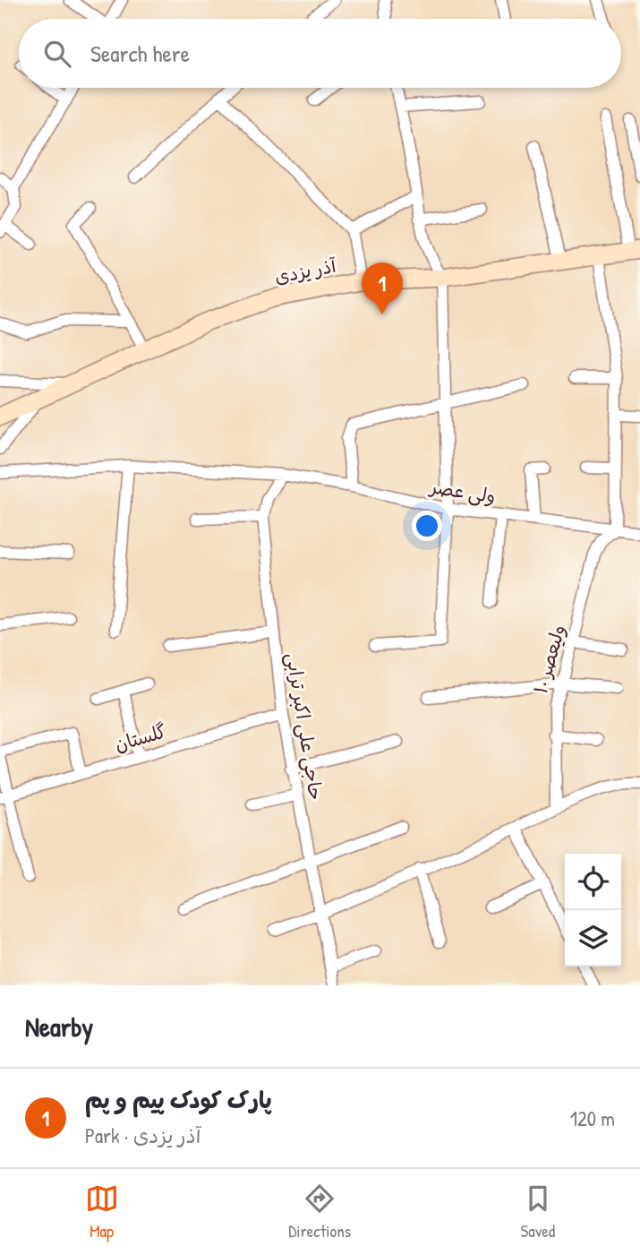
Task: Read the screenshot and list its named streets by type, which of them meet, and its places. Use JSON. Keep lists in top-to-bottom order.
{
  "streets": {
    "street": [
      "آذر یزدی",
      "ولی عصر",
      "۱۰ ولیعصر",
      "حاجی علی اکبر ترابی",
      "گلستان"
    ]
  },
  "crossings": [
    ["ولی عصر", "۱۰ ولیعصر"],
    ["ولی عصر", "حاجی علی اکبر ترابی"],
    ["حاجی علی اکبر ترابی", "گلستان"]
  ],
  "page": {
    "search": "Search here",
    "pins": "1",
    "heading": "Nearby",
    "list": [
      {
        "mark": "1",
        "name": "پارک کودک پیم و پم",
        "note": "Park · آذر یزدی",
        "value": "120 m"
      }
    ],
    "nav": ["Map", "Directions", "Saved"]
  }
}
